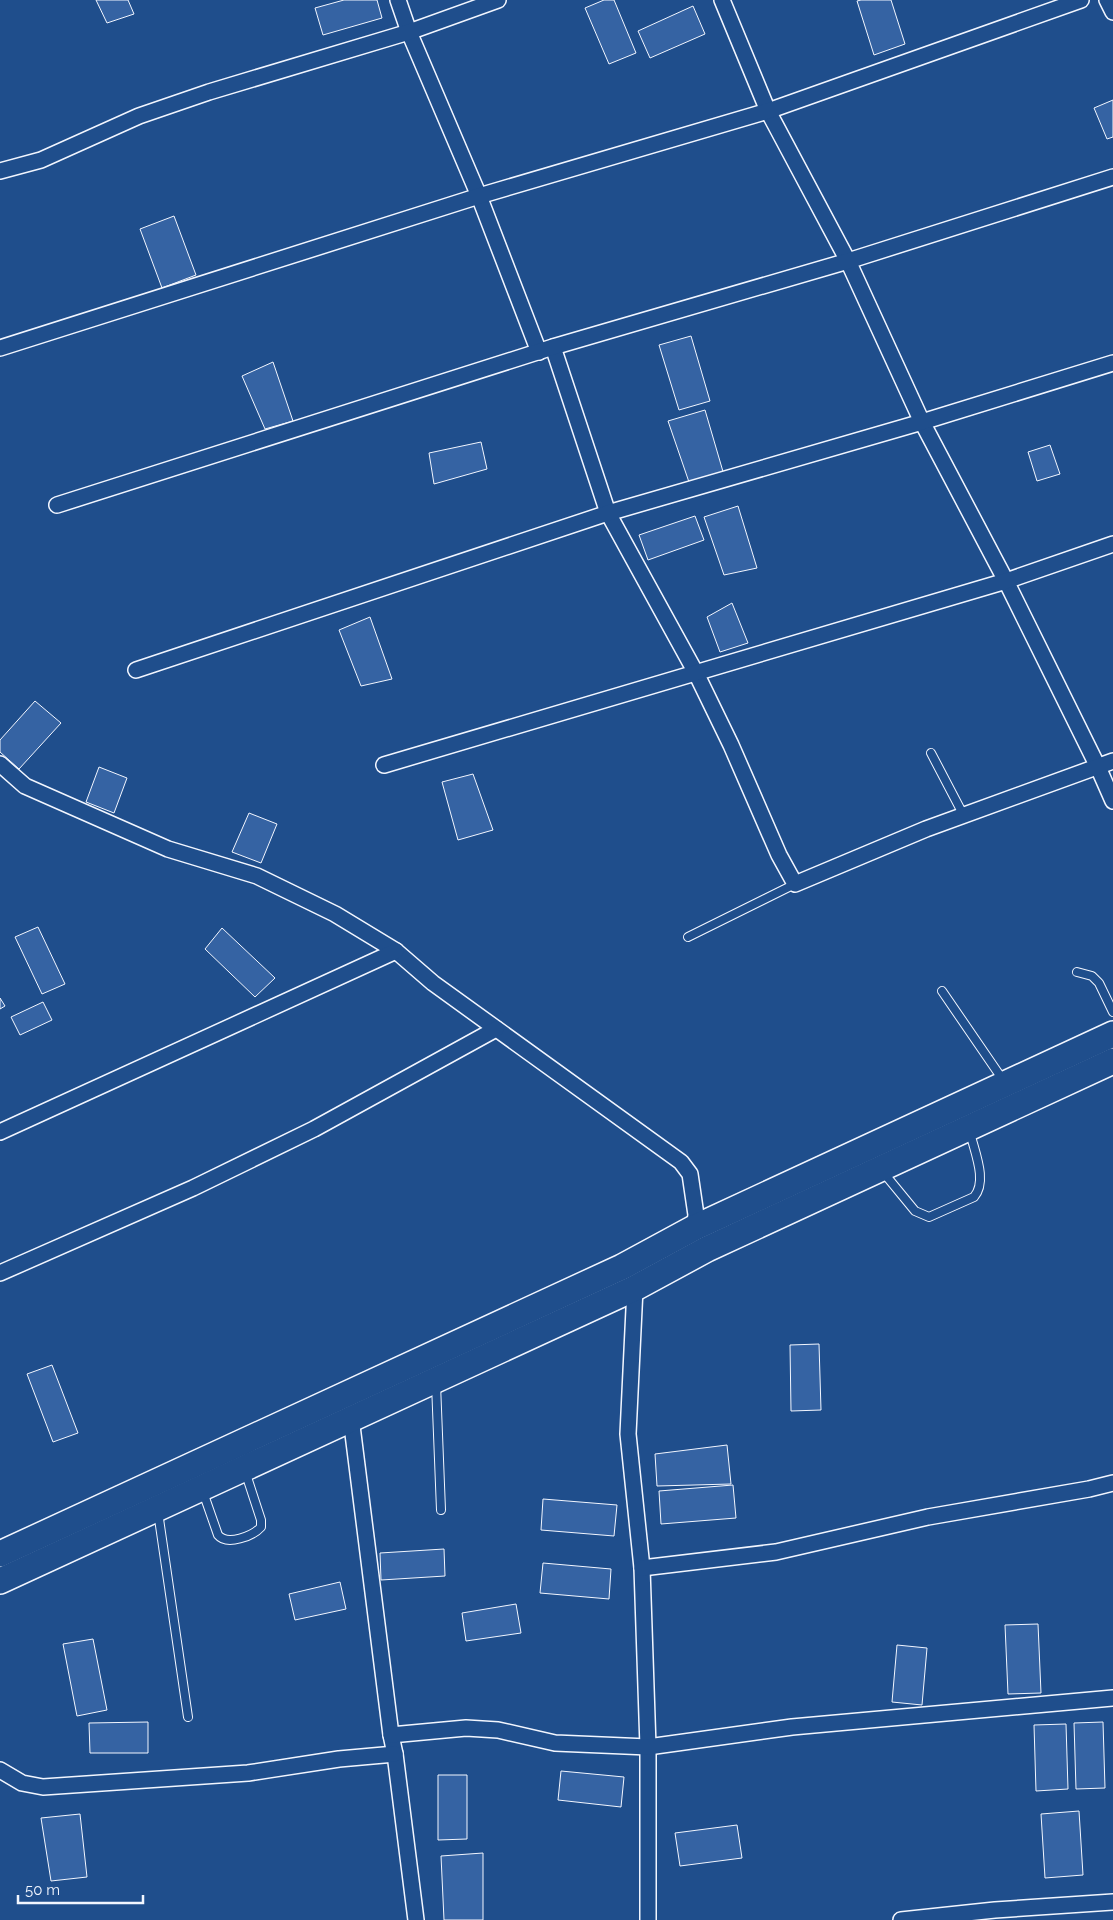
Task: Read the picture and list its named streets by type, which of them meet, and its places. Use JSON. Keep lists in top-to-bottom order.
{
  "scale_bar": "50 m"
}
